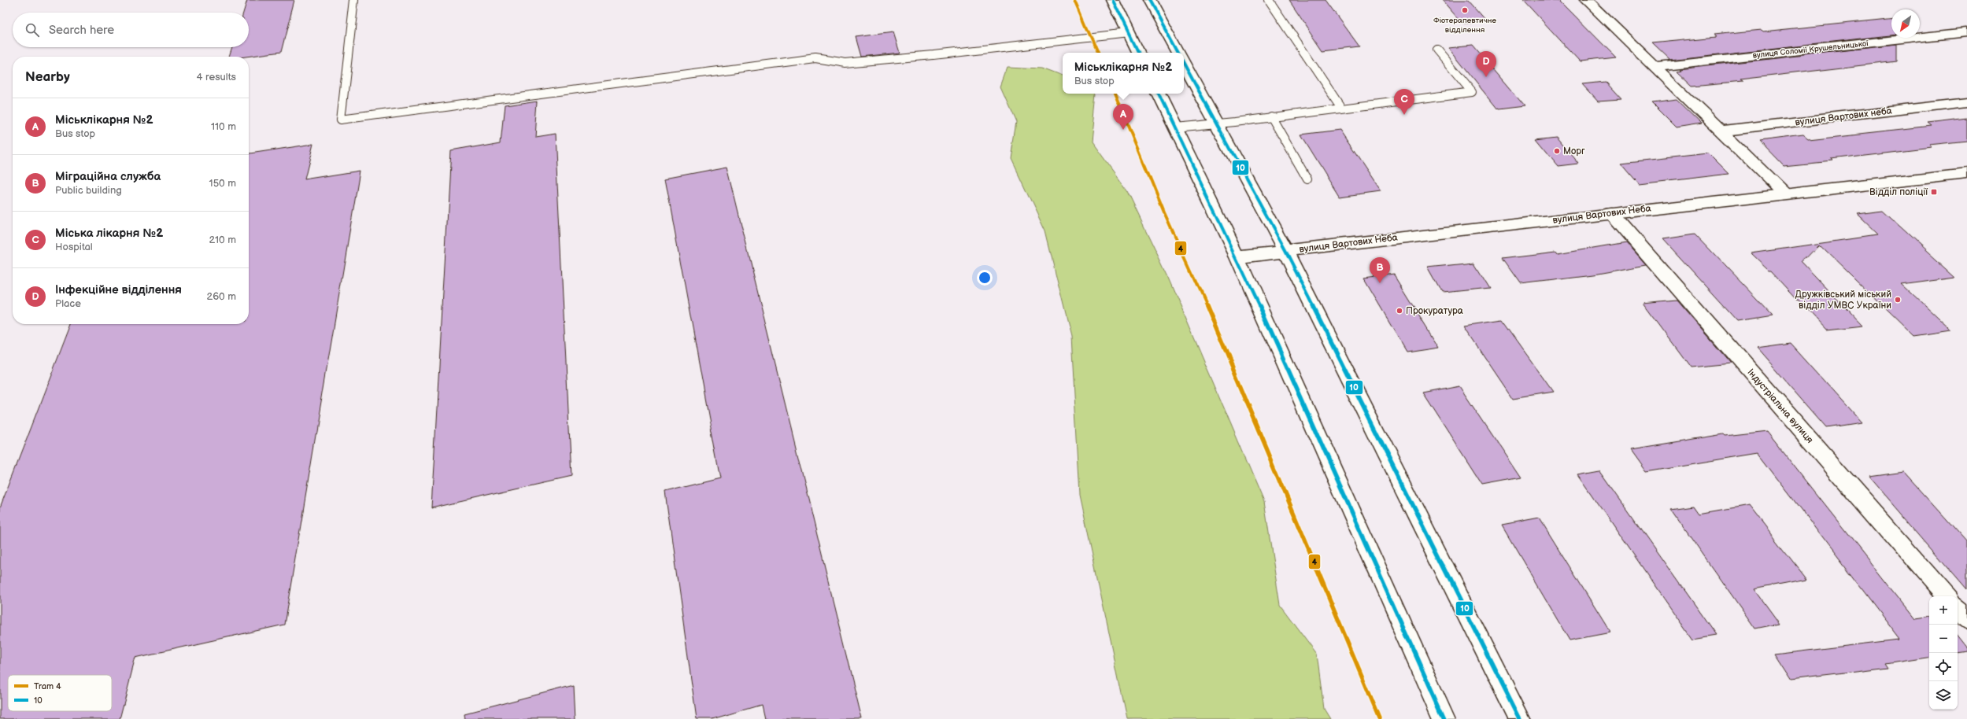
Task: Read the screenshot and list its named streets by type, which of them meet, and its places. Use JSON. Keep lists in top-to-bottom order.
{
  "streets": {
    "street": [
      "вулиця Соломії Крушельницької",
      "вулиця Вартових неба",
      "вулиця Вартових Неба",
      "Індустріальна вулиця"
    ]
  },
  "crossings": [
    ["вулиця Вартових Неба", "Індустріальна вулиця"]
  ],
  "places": {
    "other": [
      "Фіотерапевтичне відділення",
      "Морг",
      "Дружківський міський відділ УМВС України",
      "Прокуратура"
    ],
    "transit": ["Відділ поліції"]
  },
  "lines": ["tram line 4", "transit line 10"],
  "legend": ["Tram 4", "10"],
  "north": "bottom left",
  "page": {
    "search": "Search here",
    "pins": [
      "D",
      "C",
      "A",
      "B"
    ],
    "popup": ["Міськлікарня №2", "Bus stop"],
    "heading": ["Nearby", "4 results"],
    "list": [
      {
        "mark": "A",
        "name": "Міськлікарня №2",
        "note": "Bus stop",
        "value": "110 m"
      },
      {
        "mark": "B",
        "name": "Міграційна служба",
        "note": "Public building",
        "value": "150 m"
      },
      {
        "mark": "C",
        "name": "Міська лікарня №2",
        "note": "Hospital",
        "value": "210 m"
      },
      {
        "mark": "D",
        "name": "Інфекційне відділення",
        "note": "Place",
        "value": "260 m"
      }
    ],
    "map_buttons": ["+", "−"]
  }
}
